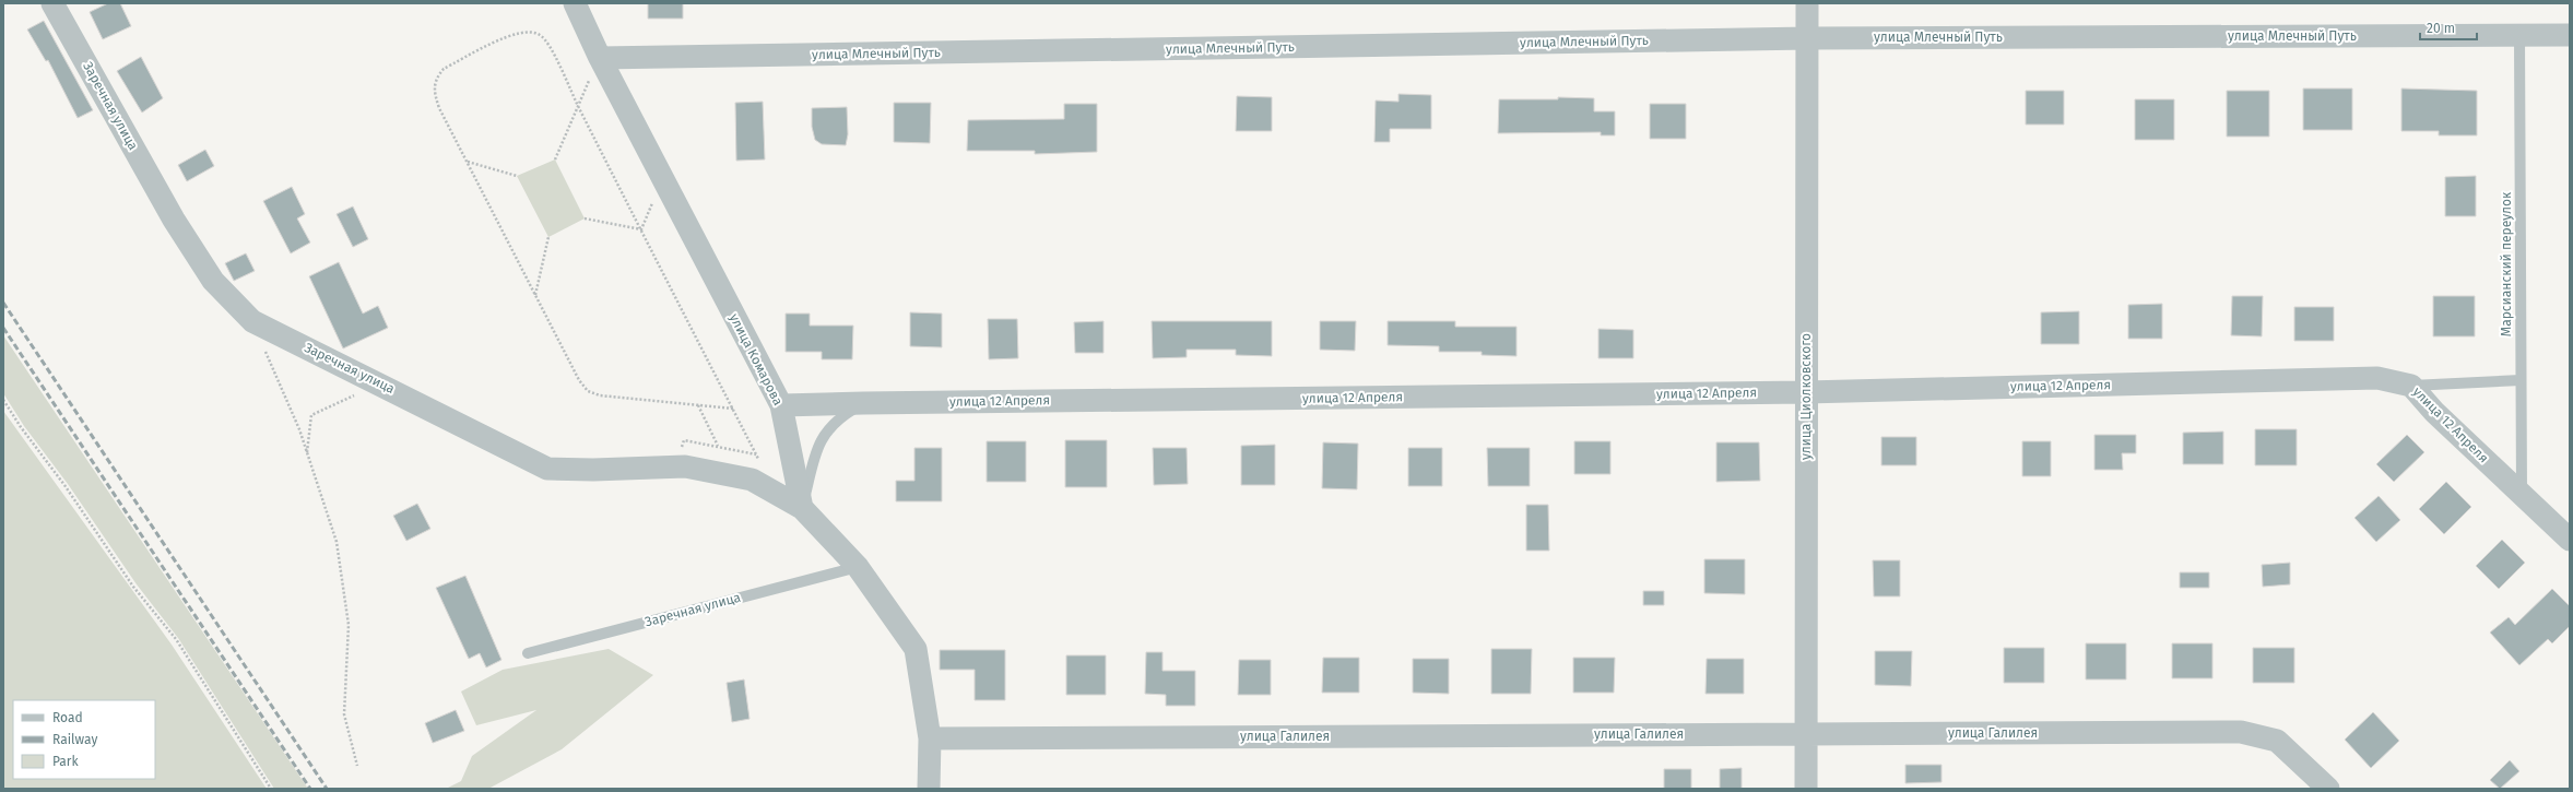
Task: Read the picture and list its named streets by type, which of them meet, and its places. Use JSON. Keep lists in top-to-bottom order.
{
  "streets": {
    "street": [
      "улица Млечный Путь",
      "Заречная улица",
      "улица Комарова",
      "улица 12 Апреля",
      "улица Циолковского",
      "улица Галилея"
    ],
    "lane": ["Марсианский переулок"]
  },
  "crossings": [
    ["улица Млечный Путь", "Марсианский переулок"],
    ["улица Млечный Путь", "улица Комарова"],
    ["улица Млечный Путь", "улица Циолковского"],
    ["Заречная улица", "улица Комарова"],
    ["Марсианский переулок", "улица 12 Апреля"],
    ["улица Комарова", "улица 12 Апреля"],
    ["улица 12 Апреля", "улица Циолковского"],
    ["улица Циолковского", "улица Галилея"]
  ],
  "legend": ["Road", "Railway", "Park"],
  "scale_bar": "20 m"
}
